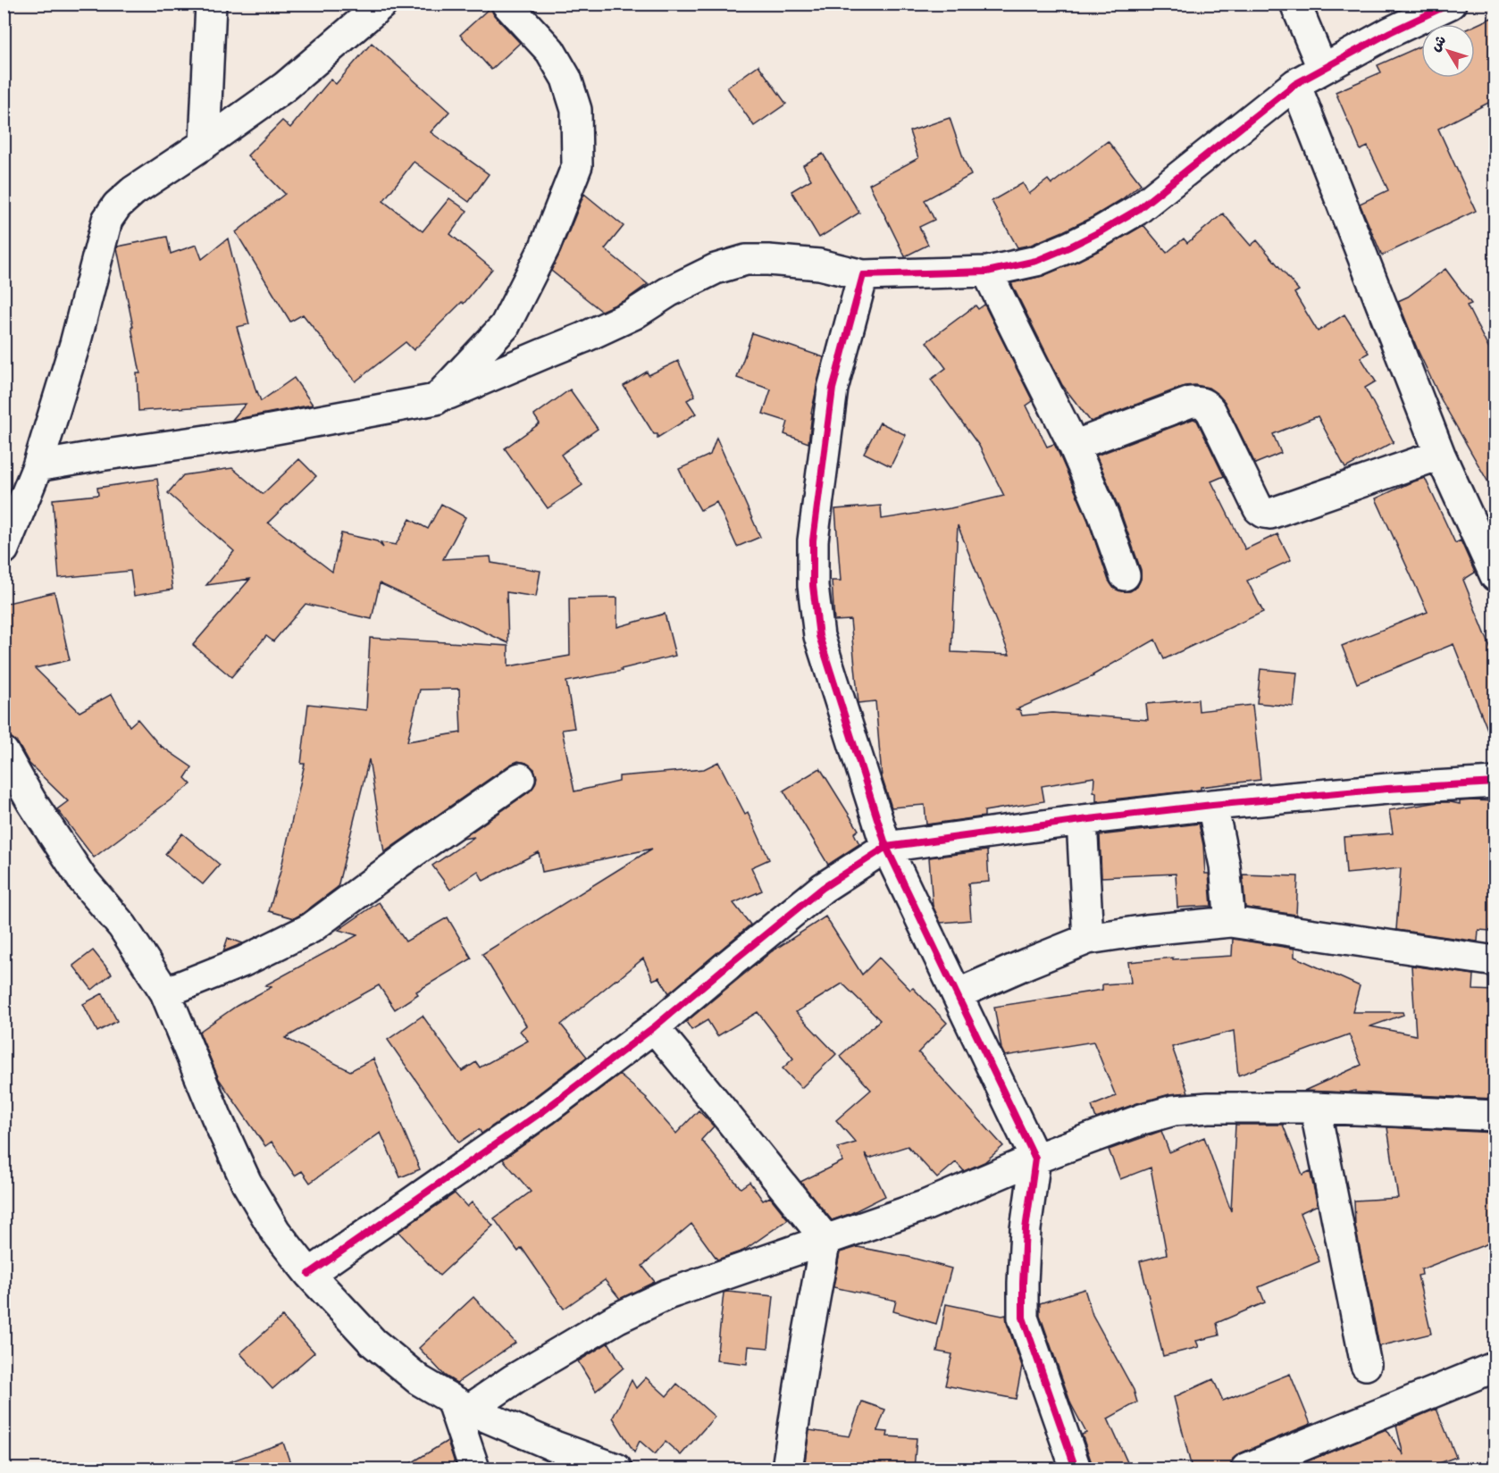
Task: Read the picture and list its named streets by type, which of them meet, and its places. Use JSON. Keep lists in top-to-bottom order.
{
  "north": "top left"
}
